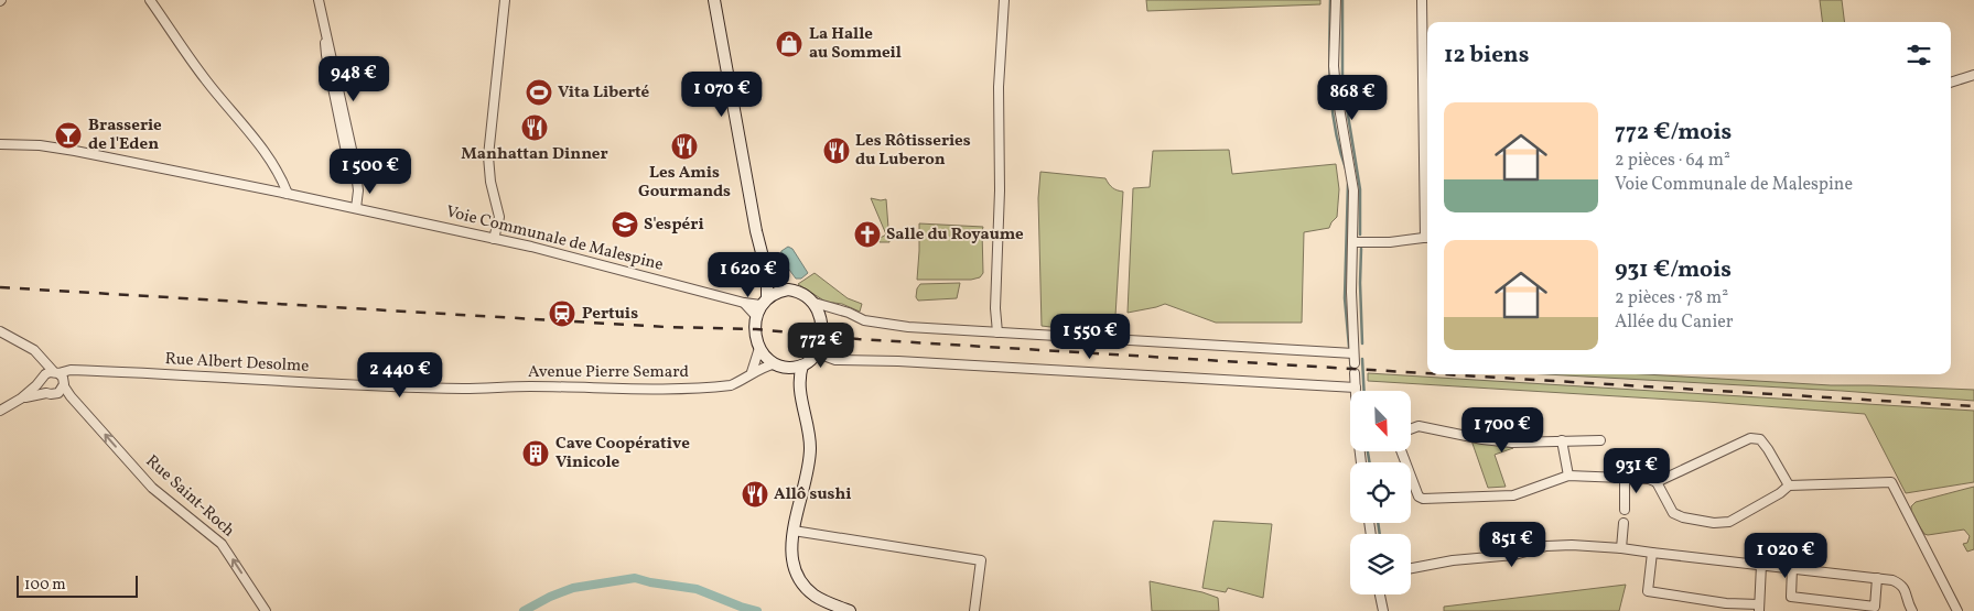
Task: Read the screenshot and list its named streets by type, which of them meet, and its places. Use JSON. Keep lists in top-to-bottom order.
{
  "streets": {
    "street": [
      "Voie Communale de Malespine",
      "Rue Albert Desolme",
      "Avenue Pierre Semard",
      "Rue Saint-Roch"
    ]
  },
  "crossings": [
    ["Voie Communale de Malespine", "Avenue Pierre Semard"],
    ["Rue Albert Desolme", "Avenue Pierre Semard"],
    ["Rue Albert Desolme", "Rue Saint-Roch"]
  ],
  "one_way": ["Rue Saint-Roch"],
  "places": {
    "shop": ["La Halle au Sommeil"],
    "sports": ["Vita Liberté"],
    "restaurant": [
      "Manhattan Dinner",
      "Les Amis Gourmands",
      "Les Rôtisseries du Luberon",
      "Allô sushi"
    ],
    "bar": ["Brasserie de l'Eden"],
    "school or university": ["S'espéri"],
    "church": ["Salle du Royaume"],
    "station": ["Pertuis"],
    "building": ["Cave Coopérative Vinicole"]
  },
  "scale_bar": "100 m",
  "north": "bottom right",
  "page": {
    "heading": "12 biens",
    "price": [
      "948 €",
      "1 070 €",
      "868 €",
      "1 500 €",
      "1 620 €",
      "1 550 €",
      "772 €",
      "2 440 €",
      "1 700 €",
      "931 €",
      "851 €",
      "1 020 €"
    ],
    "list": [
      {
        "name": "772 €/mois",
        "note": "2 pièces · 64 m² · Voie Communale de Malespine"
      },
      {
        "name": "931 €/mois",
        "note": "2 pièces · 78 m² · Allée du Canier"
      }
    ],
    "scale": "100 m"
  }
}
